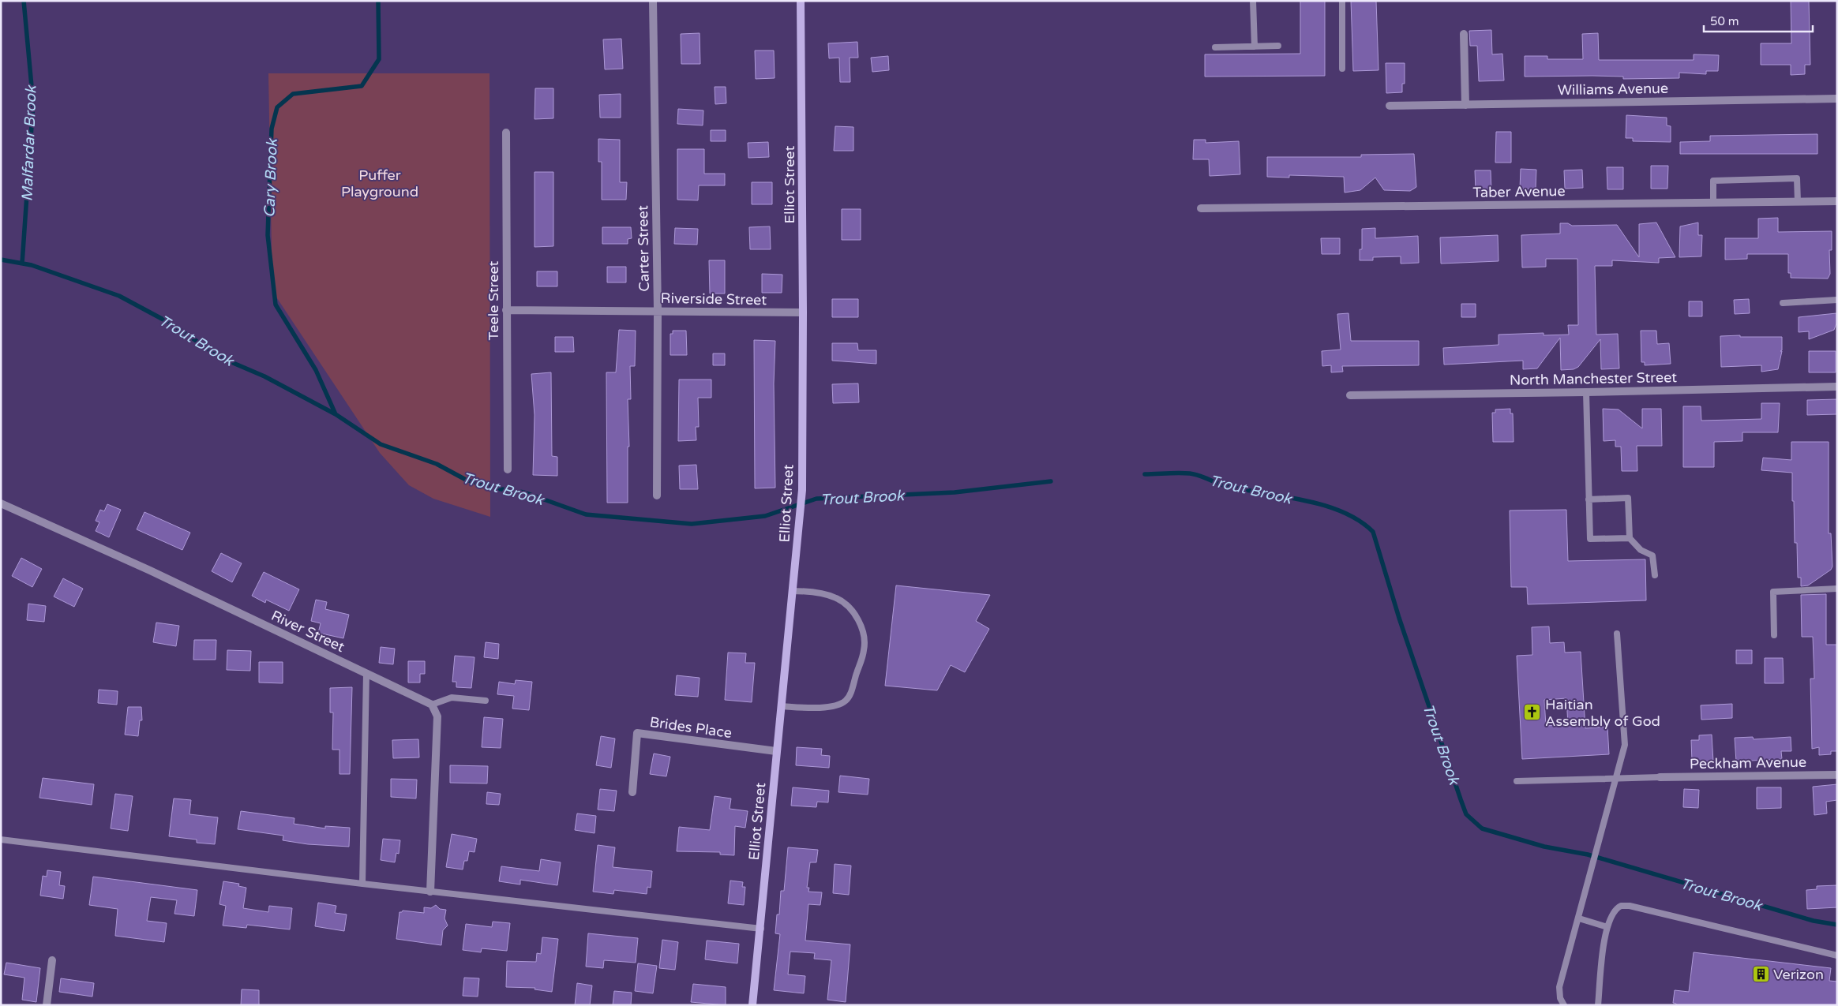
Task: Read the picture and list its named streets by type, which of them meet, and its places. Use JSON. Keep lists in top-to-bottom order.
{
  "streets": {
    "street": [
      "Williams Avenue",
      "Elliot Street",
      "Taber Avenue",
      "Carter Street",
      "Riverside Street",
      "Teele Street",
      "North Manchester Street",
      "River Street",
      "Brides Place",
      "Peckham Avenue"
    ]
  },
  "crossings": [
    ["Elliot Street", "Riverside Street"],
    ["Elliot Street", "Brides Place"],
    ["Carter Street", "Riverside Street"],
    ["Riverside Street", "Teele Street"]
  ],
  "water": ["Malfardar Brook", "Cary Brook", "Trout Brook"],
  "parks": ["Puffer Playground"],
  "places": {
    "church": ["Haitian Assembly of God"],
    "building": ["Verizon"]
  },
  "scale_bar": "50 m"
}
